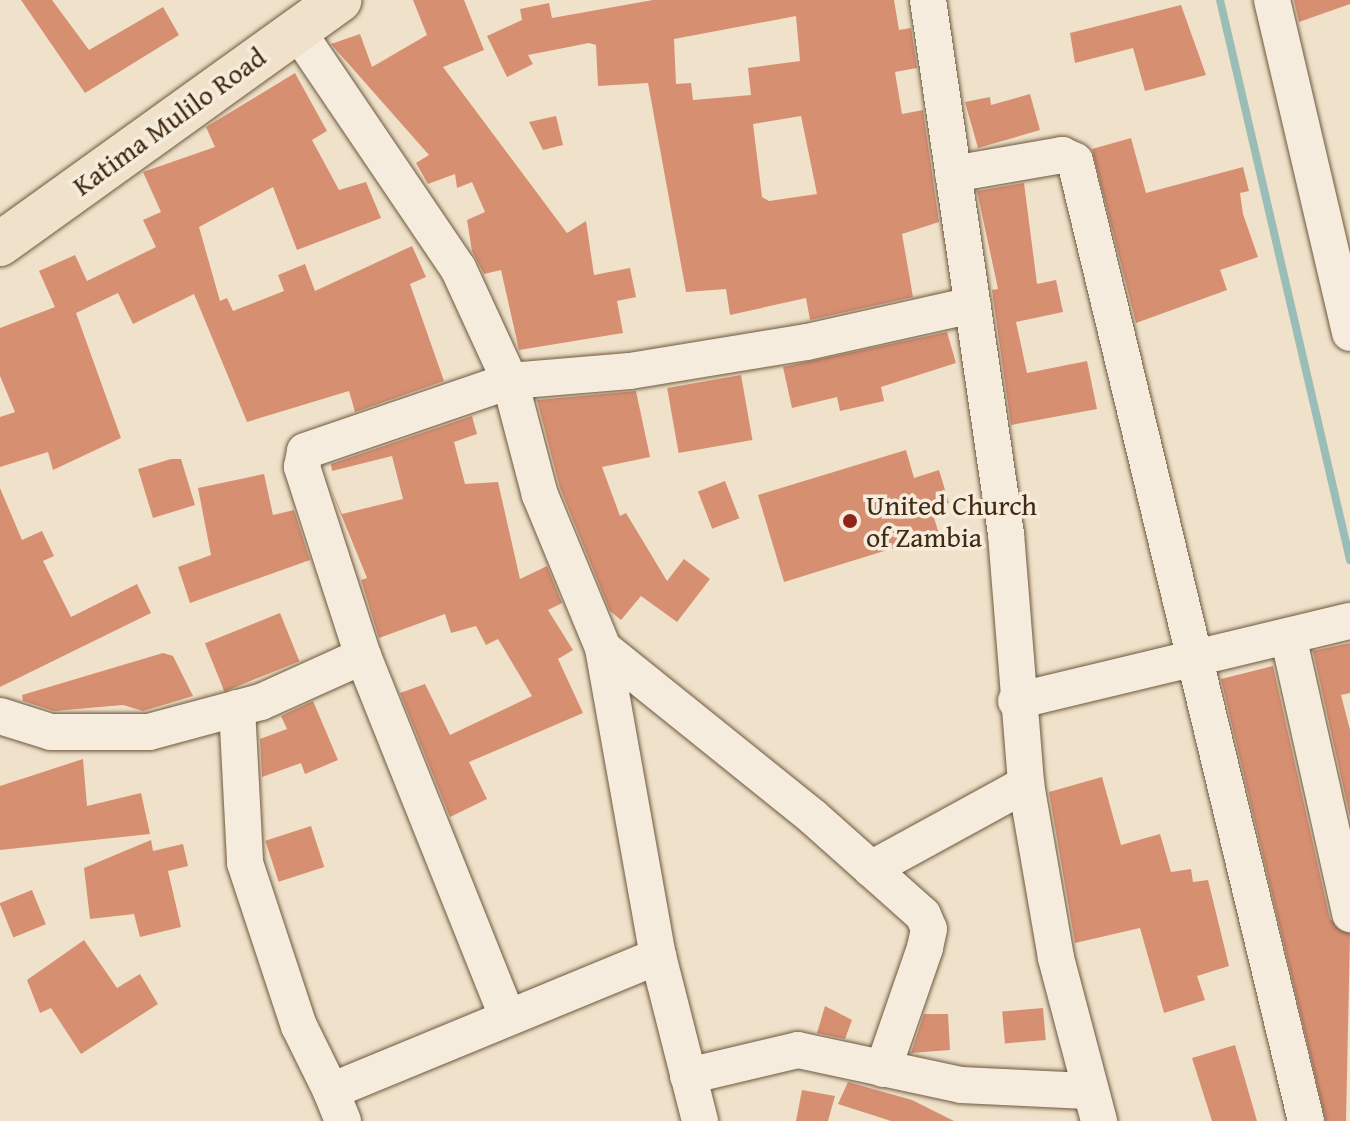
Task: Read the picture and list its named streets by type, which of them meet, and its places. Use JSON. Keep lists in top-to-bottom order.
{
  "streets": {
    "main road": ["Katima Mulilo Road"]
  },
  "places": ["United Church of Zambia"]
}
